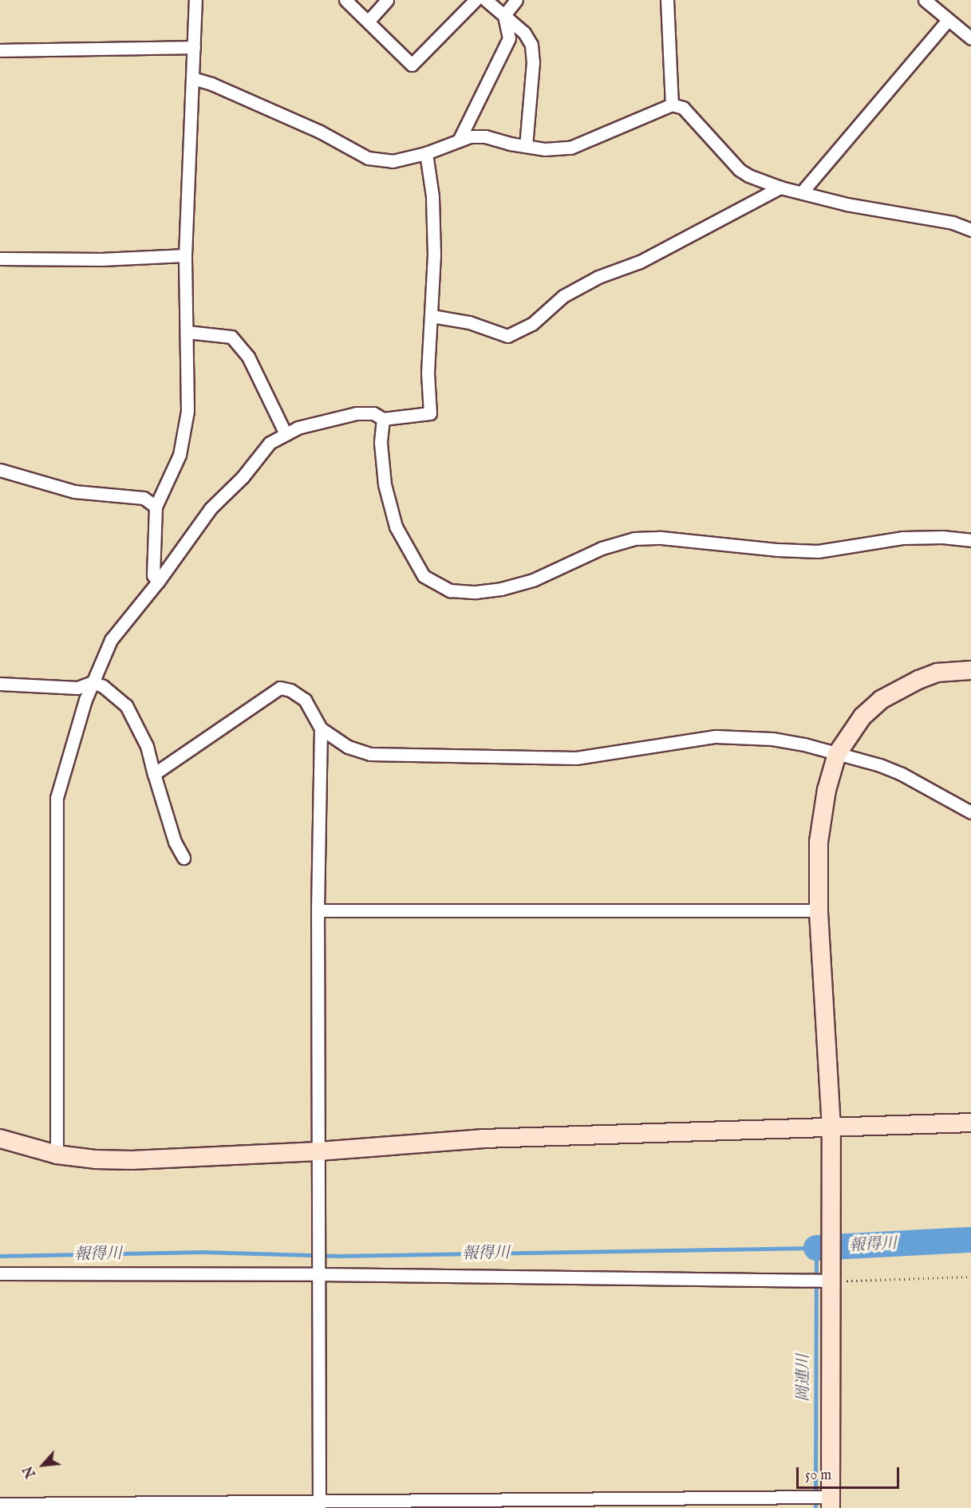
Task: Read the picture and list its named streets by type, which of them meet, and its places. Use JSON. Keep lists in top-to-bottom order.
{
  "water": ["報得川", "岡連川"],
  "scale_bar": "50 m",
  "north": "bottom left"
}
